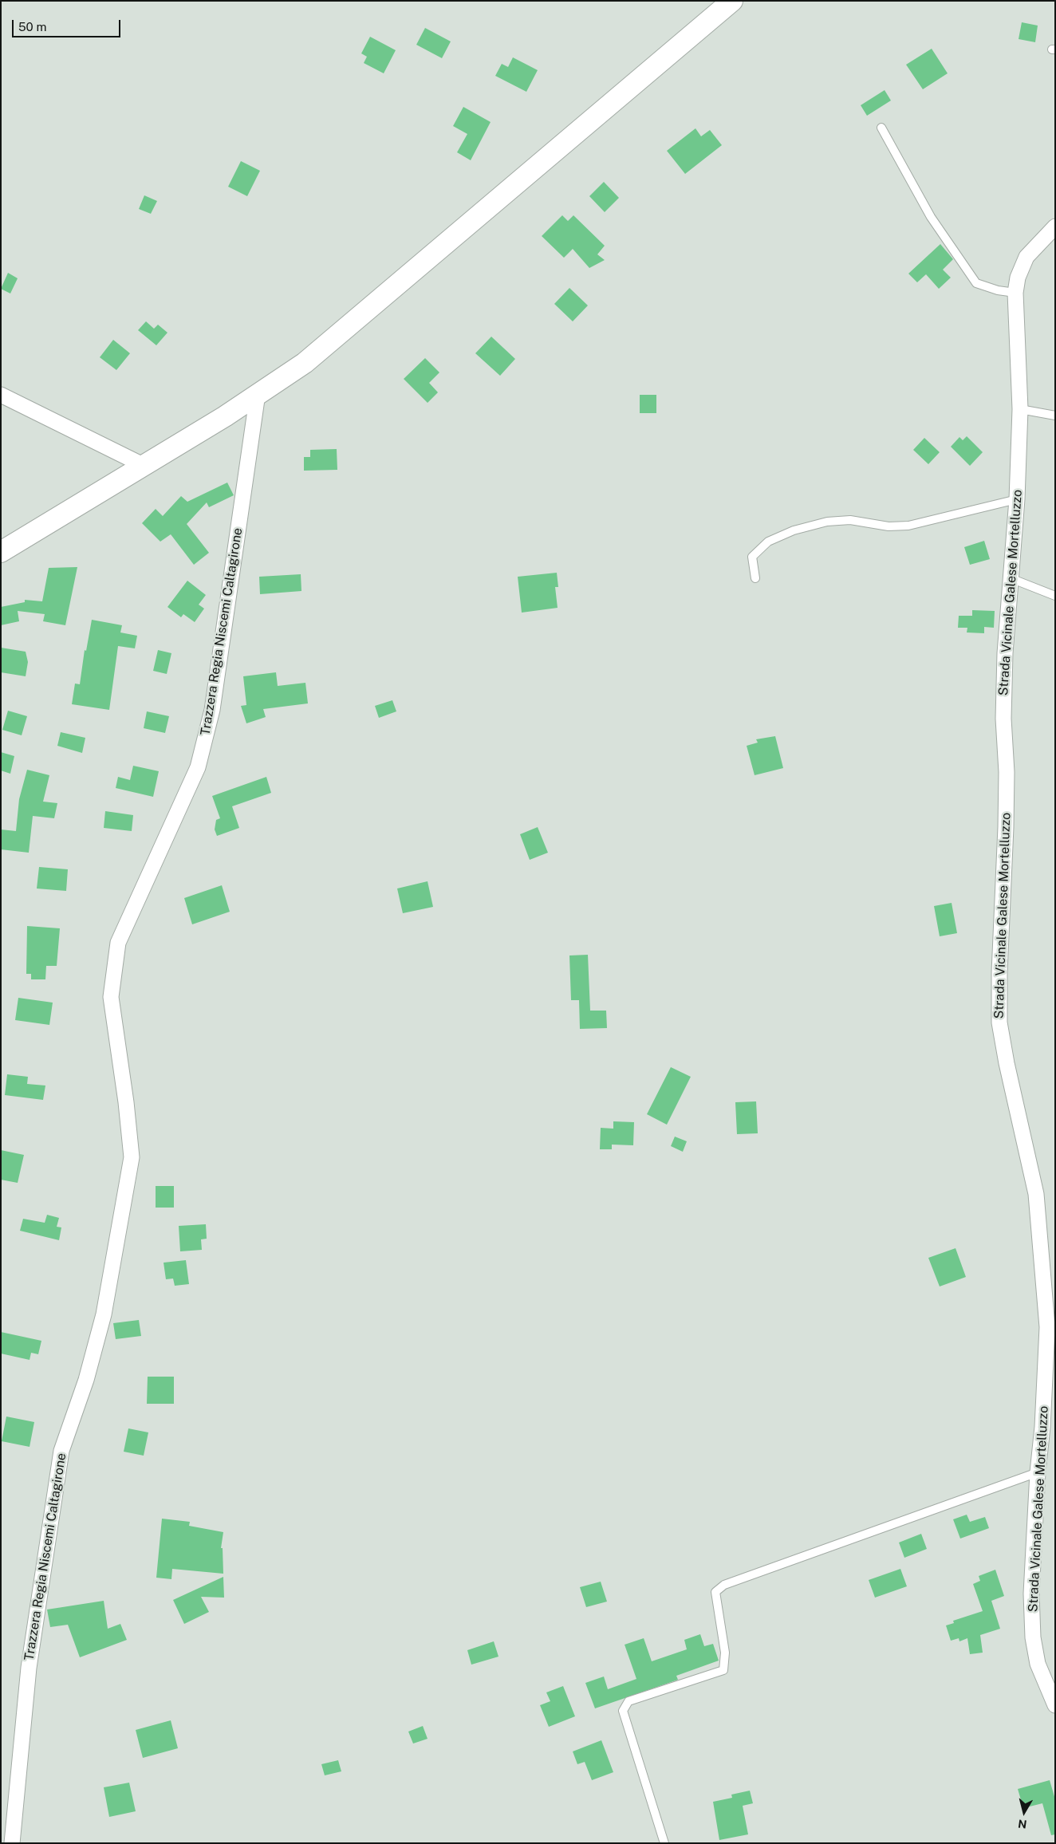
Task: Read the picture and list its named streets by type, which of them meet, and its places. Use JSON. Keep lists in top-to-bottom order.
{
  "streets": {
    "street": ["Strada Vicinale Galese Mortelluzzo", "Trazzera Regia Niscemi Caltagirone"]
  },
  "scale_bar": "50 m",
  "north": "bottom"
}
